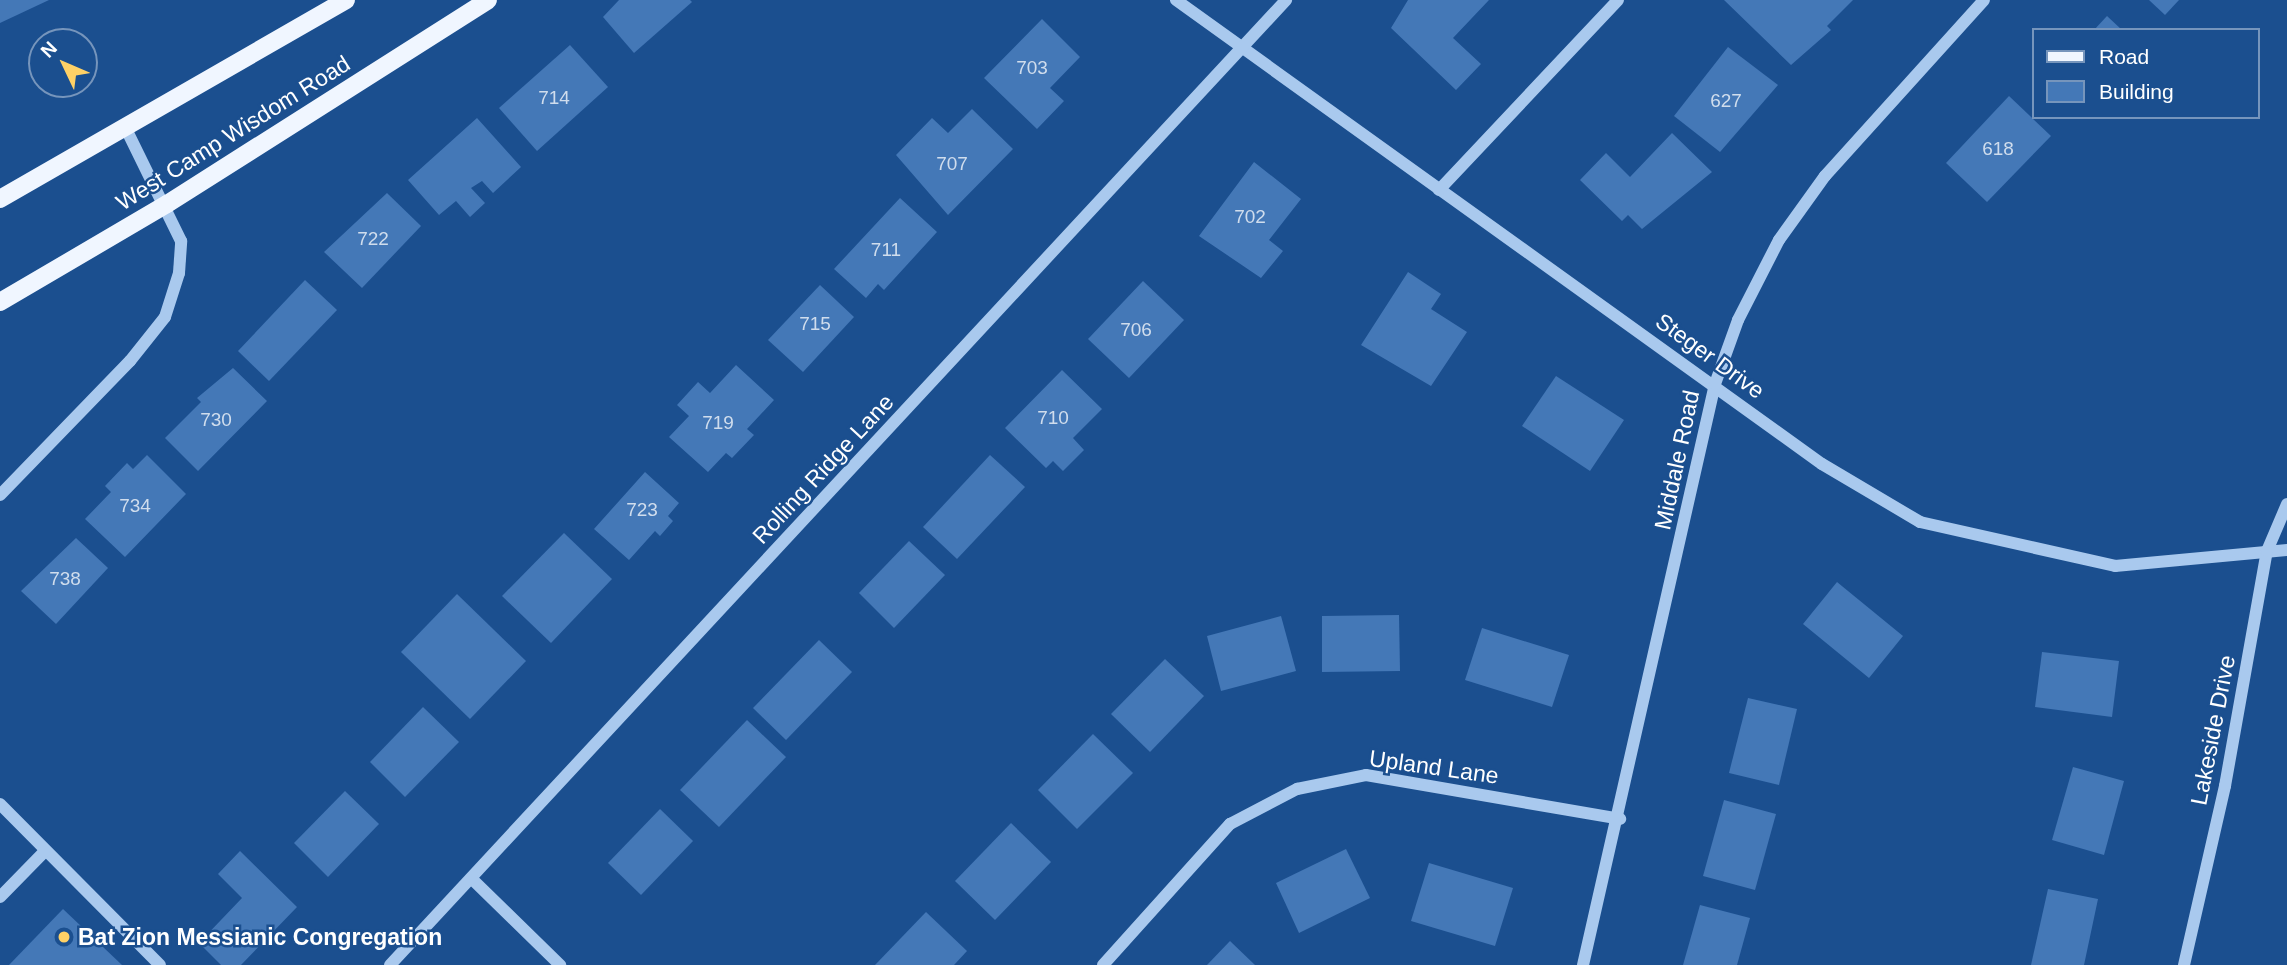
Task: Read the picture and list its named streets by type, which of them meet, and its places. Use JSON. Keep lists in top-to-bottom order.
{
  "streets": {
    "main road": ["West Camp Wisdom Road"],
    "street": [
      "Steger Drive",
      "Middale Road",
      "Rolling Ridge Lane",
      "Lakeside Drive",
      "Upland Lane"
    ]
  },
  "crossings": [
    ["Steger Drive", "Middale Road"],
    ["Steger Drive", "Rolling Ridge Lane"],
    ["Steger Drive", "Lakeside Drive"],
    ["Middale Road", "Upland Lane"]
  ],
  "places": ["Bat Zion Messianic Congregation"],
  "house_numbers": [
    "703",
    "714",
    "627",
    "618",
    "707",
    "702",
    "722",
    "711",
    "715",
    "706",
    "710",
    "730",
    "719",
    "734",
    "723",
    "738"
  ],
  "legend": ["Road", "Building"],
  "north": "top left"
}
